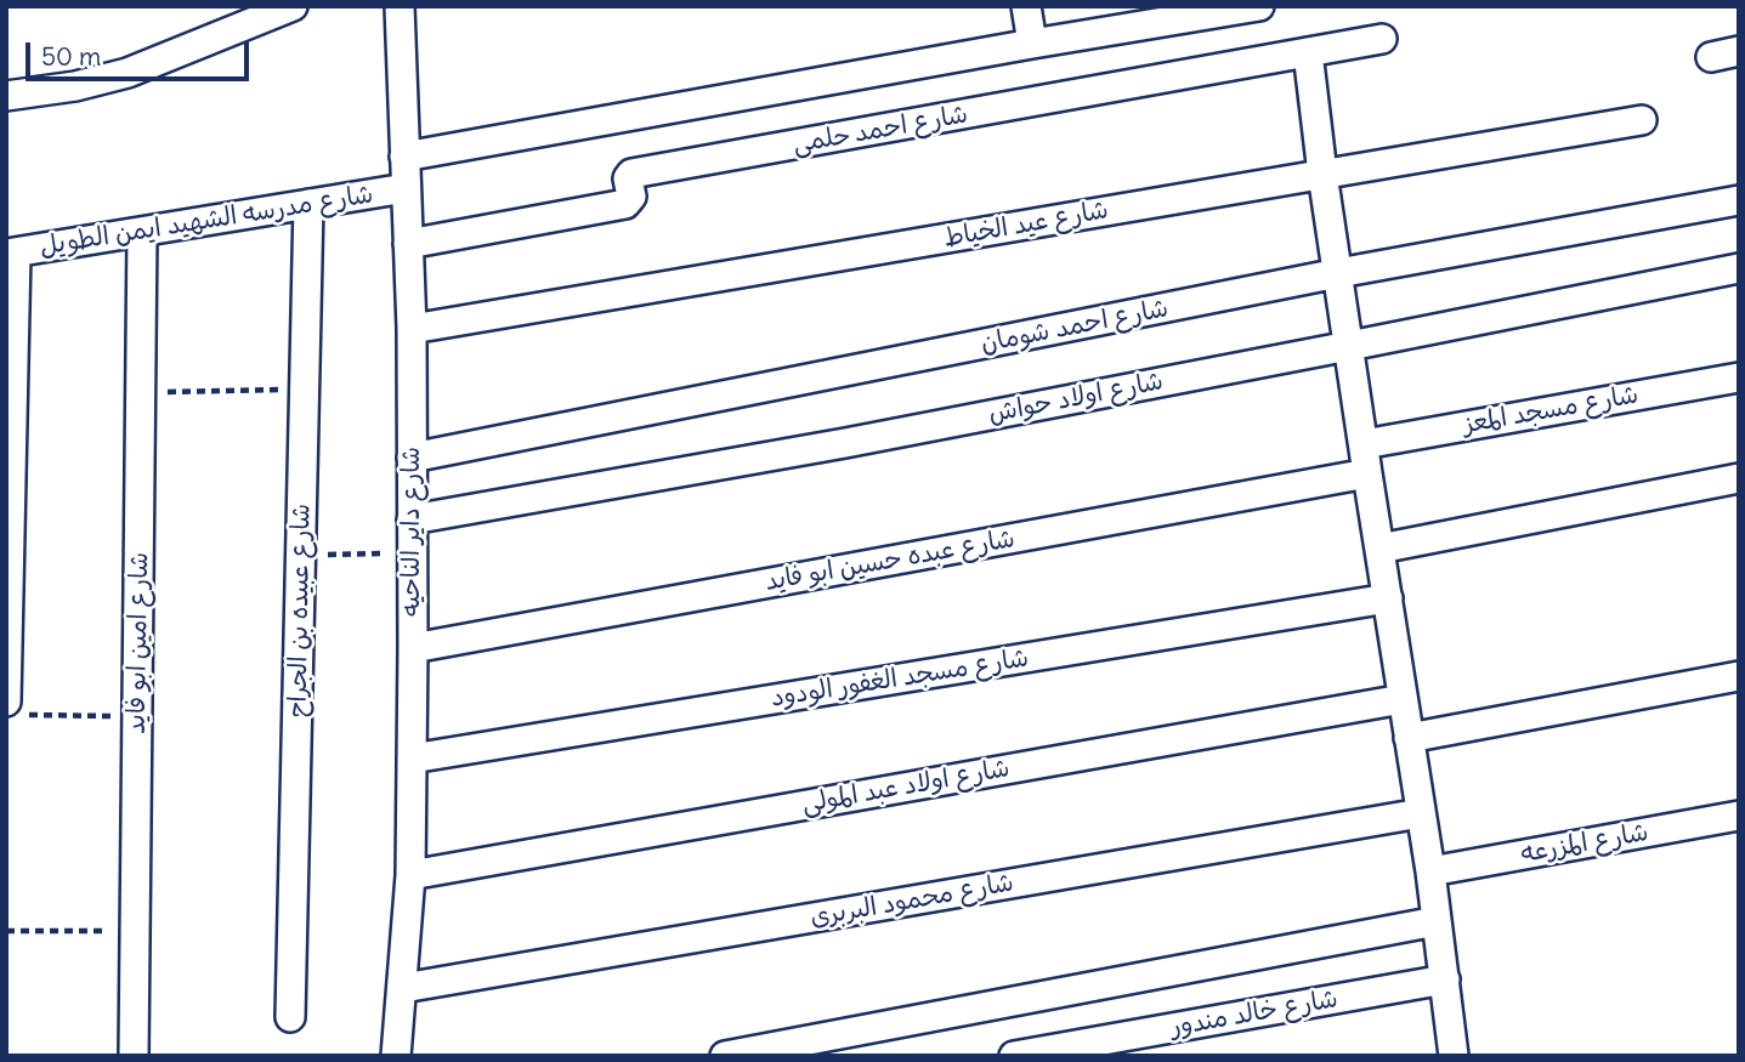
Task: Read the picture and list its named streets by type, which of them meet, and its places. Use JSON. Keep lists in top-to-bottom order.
{
  "streets": {
    "street": [
      "شارع احمد حلمى",
      "شارع مدرسه الشهيد ايمن الطويل",
      "شارع عيد الخياط",
      "شارع احمد شومان",
      "شارع اولاد حواش",
      "شارع مسجد المعز",
      "شارع داير الناحيه",
      "شارع عبده حسين ابو فايد",
      "شارع عبيده بن الجراح",
      "شارع امين ابو فايد",
      "شارع مسجد الغفور الودود",
      "شارع اولاد عبد المولى",
      "شارع المزرعه",
      "شارع محمود البربرى",
      "شارع خالد مندور"
    ]
  },
  "crossings": [
    ["شارع احمد حلمى", "شارع داير الناحيه"],
    ["شارع مدرسه الشهيد ايمن الطويل", "شارع داير الناحيه"],
    ["شارع مدرسه الشهيد ايمن الطويل", "شارع عبيده بن الجراح"],
    ["شارع مدرسه الشهيد ايمن الطويل", "شارع امين ابو فايد"],
    ["شارع عيد الخياط", "شارع داير الناحيه"],
    ["شارع احمد شومان", "شارع داير الناحيه"],
    ["شارع اولاد حواش", "شارع داير الناحيه"],
    ["شارع داير الناحيه", "شارع عبده حسين ابو فايد"],
    ["شارع داير الناحيه", "شارع مسجد الغفور الودود"],
    ["شارع داير الناحيه", "شارع اولاد عبد المولى"],
    ["شارع داير الناحيه", "شارع محمود البربرى"]
  ],
  "scale_bar": "50 m"
}
